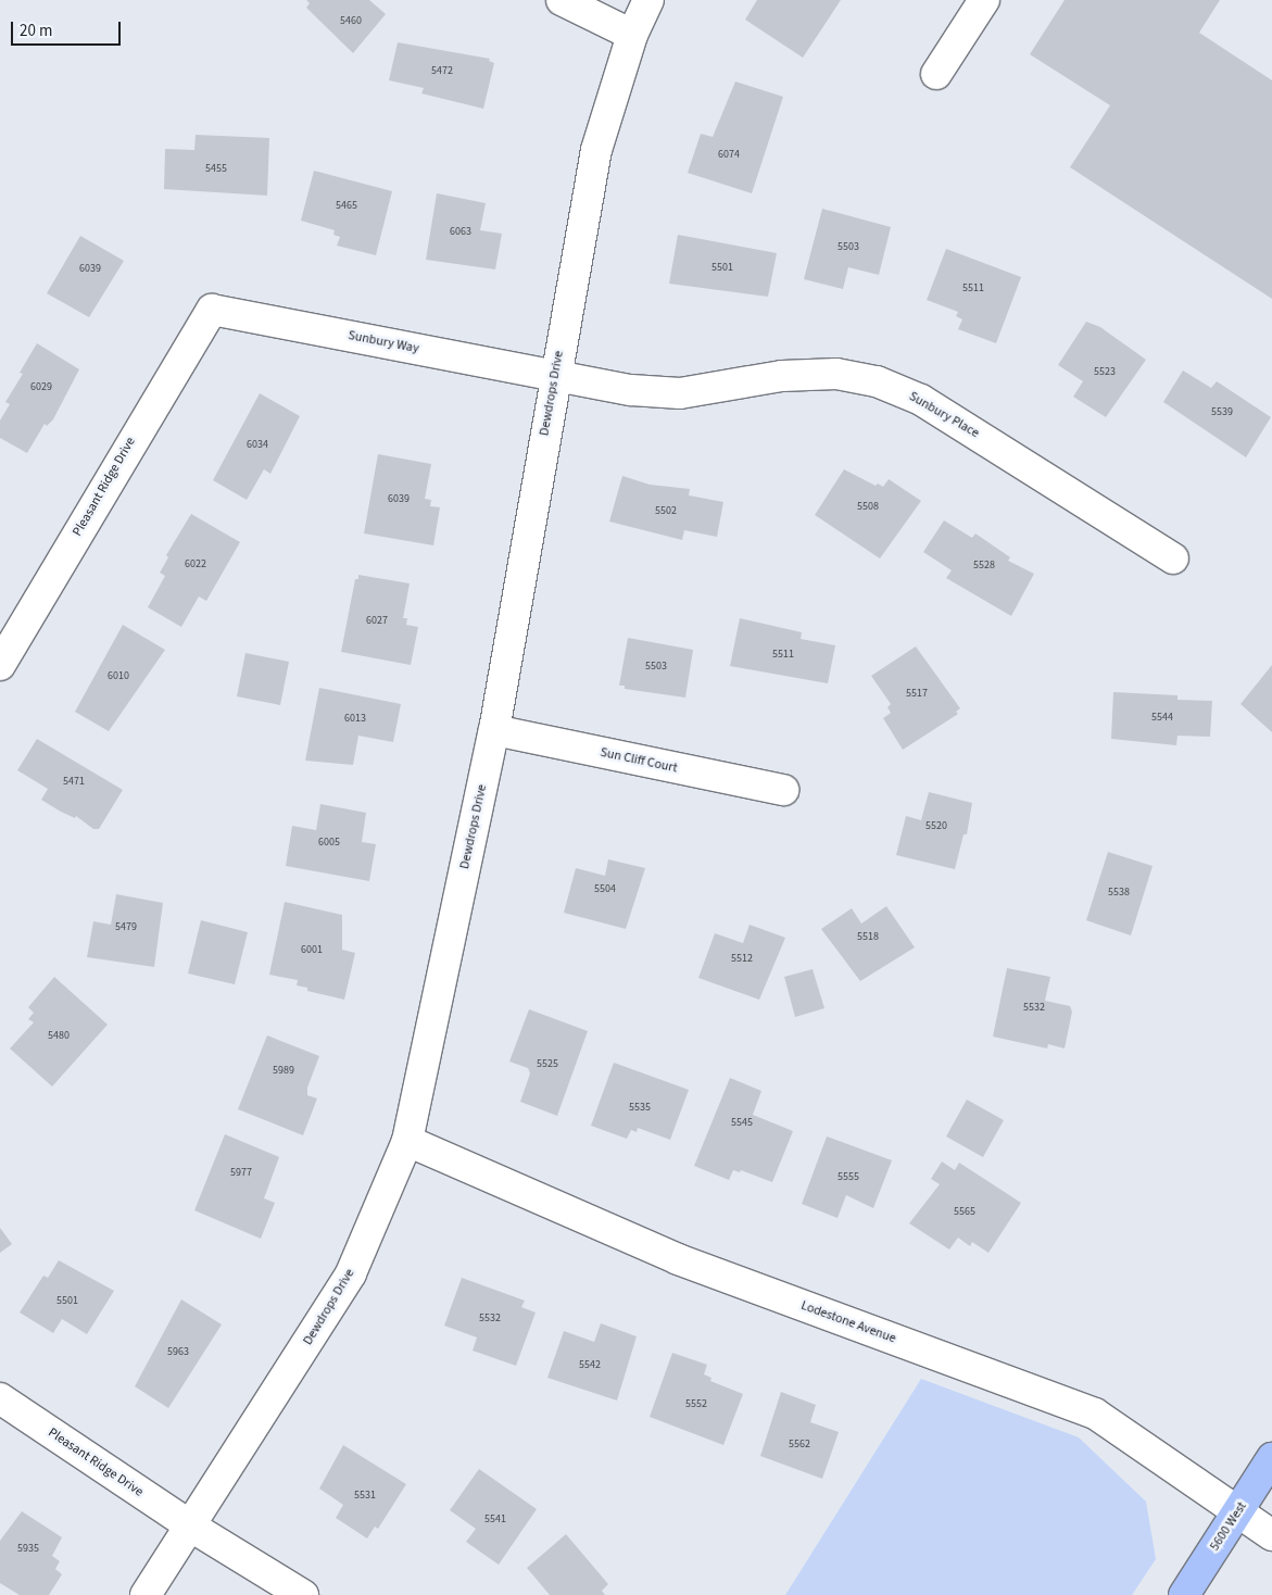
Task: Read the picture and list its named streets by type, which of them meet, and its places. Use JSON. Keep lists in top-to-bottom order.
{
  "streets": {
    "main road": ["5600 West"],
    "street": [
      "Sunbury Way",
      "Dewdrops Drive",
      "Sunbury Place",
      "Pleasant Ridge Drive",
      "Sun Cliff Court",
      "Lodestone Avenue"
    ]
  },
  "crossings": [
    ["Sunbury Way", "Dewdrops Drive"],
    ["Sunbury Way", "Sunbury Place"],
    ["Sunbury Way", "Pleasant Ridge Drive"],
    ["Dewdrops Drive", "Sunbury Place"],
    ["Dewdrops Drive", "Pleasant Ridge Drive"],
    ["Dewdrops Drive", "Sun Cliff Court"],
    ["Dewdrops Drive", "Lodestone Avenue"],
    ["Lodestone Avenue", "5600 West"]
  ],
  "house_numbers": [
    "5460",
    "5472",
    "6074",
    "5455",
    "5465",
    "6063",
    "5503",
    "5501",
    "6039",
    "5511",
    "5523",
    "6029",
    "5539",
    "6034",
    "6039",
    "5508",
    "5502",
    "6022",
    "5528",
    "6027",
    "5511",
    "5503",
    "6010",
    "5517",
    "5544",
    "6013",
    "5471",
    "5520",
    "6005",
    "5504",
    "5538",
    "5479",
    "5518",
    "6001",
    "5512",
    "5532",
    "5480",
    "5525",
    "5989",
    "5535",
    "5545",
    "5977",
    "5555",
    "5565",
    "5501",
    "5532",
    "5963",
    "5542",
    "5552",
    "5562",
    "5531",
    "5541",
    "5935"
  ],
  "scale_bar": "20 m"
}
